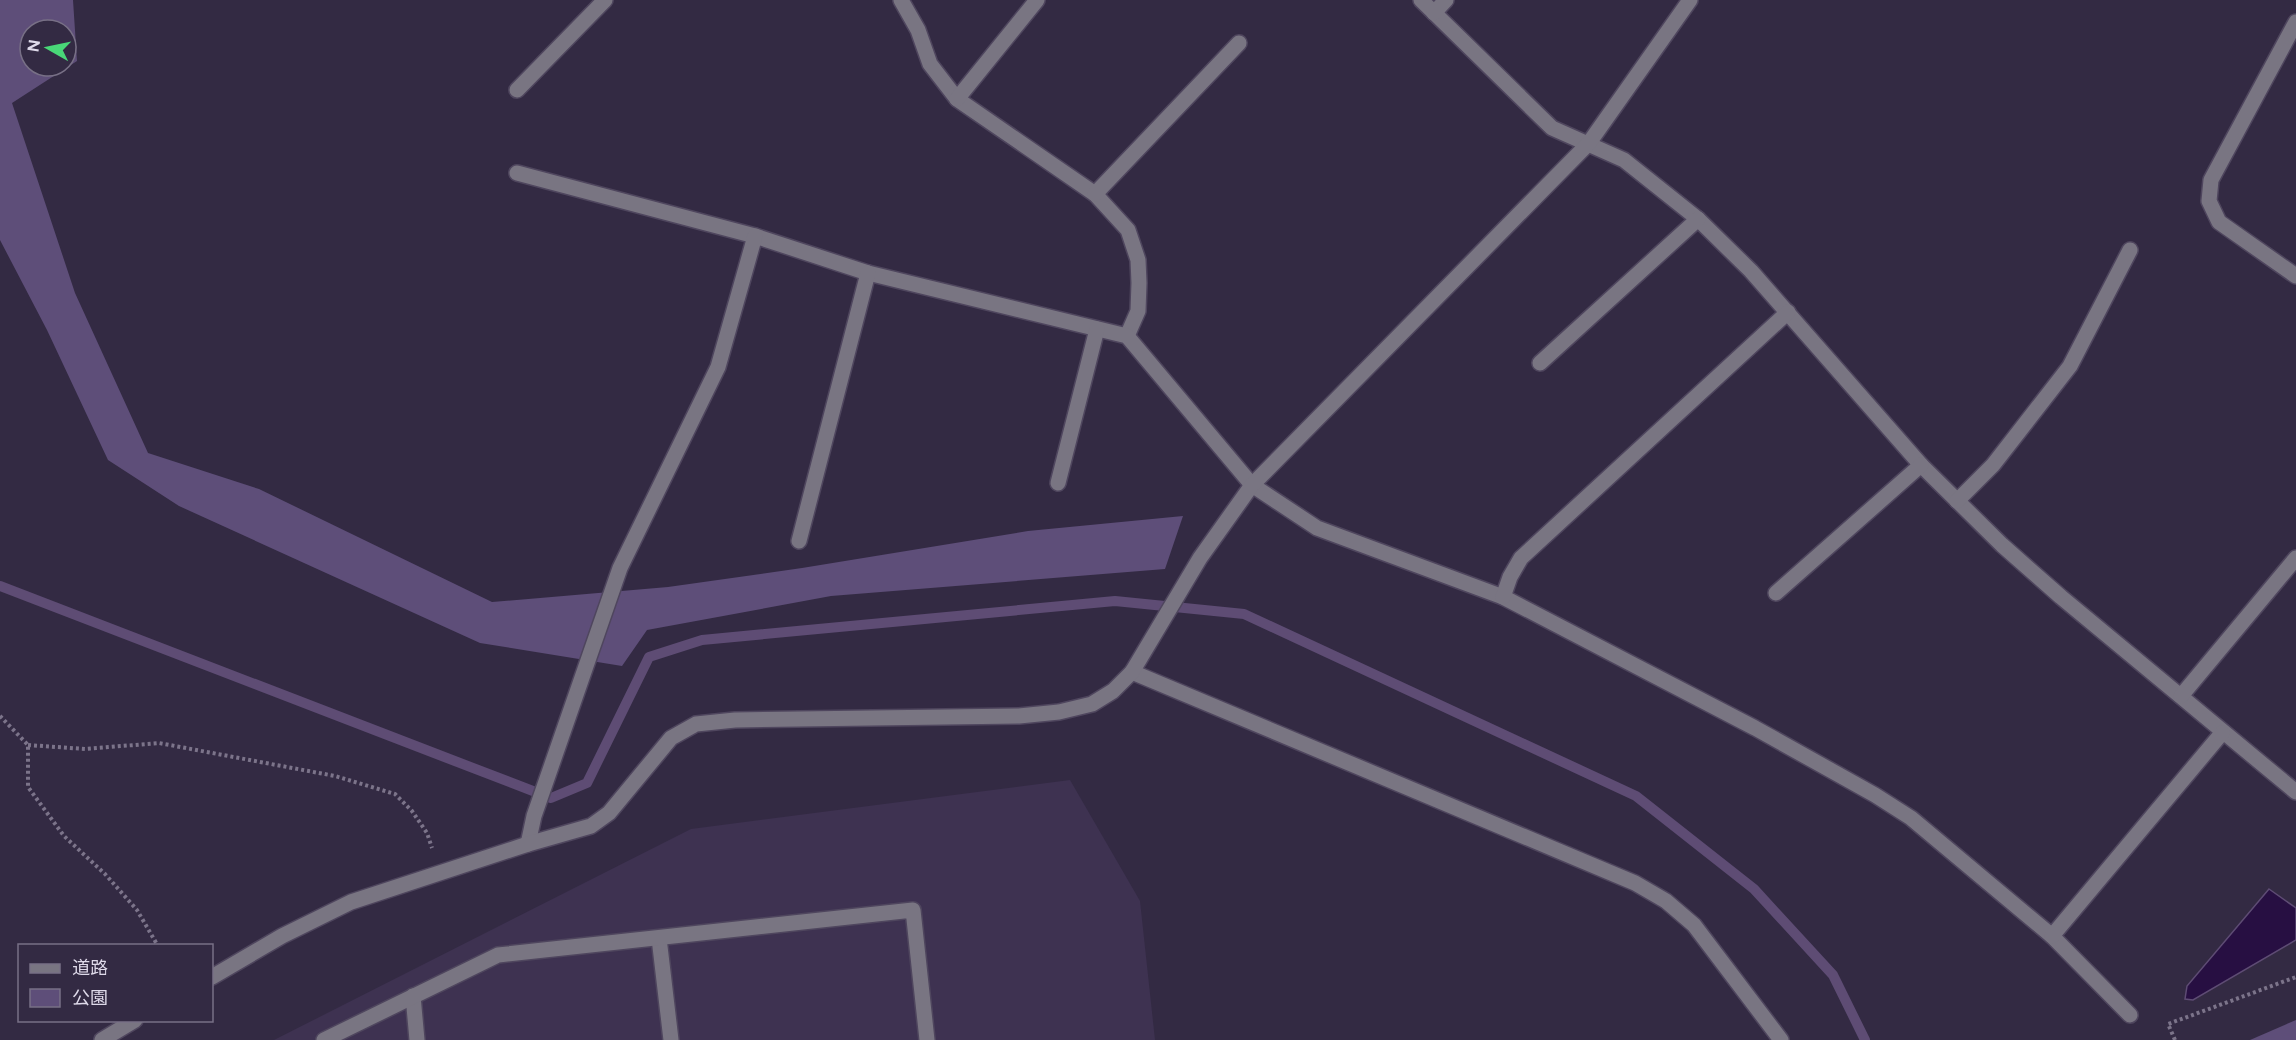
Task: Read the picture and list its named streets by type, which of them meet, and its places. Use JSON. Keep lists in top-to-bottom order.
{
  "legend": ["道路", "公園"],
  "north": "left"
}
